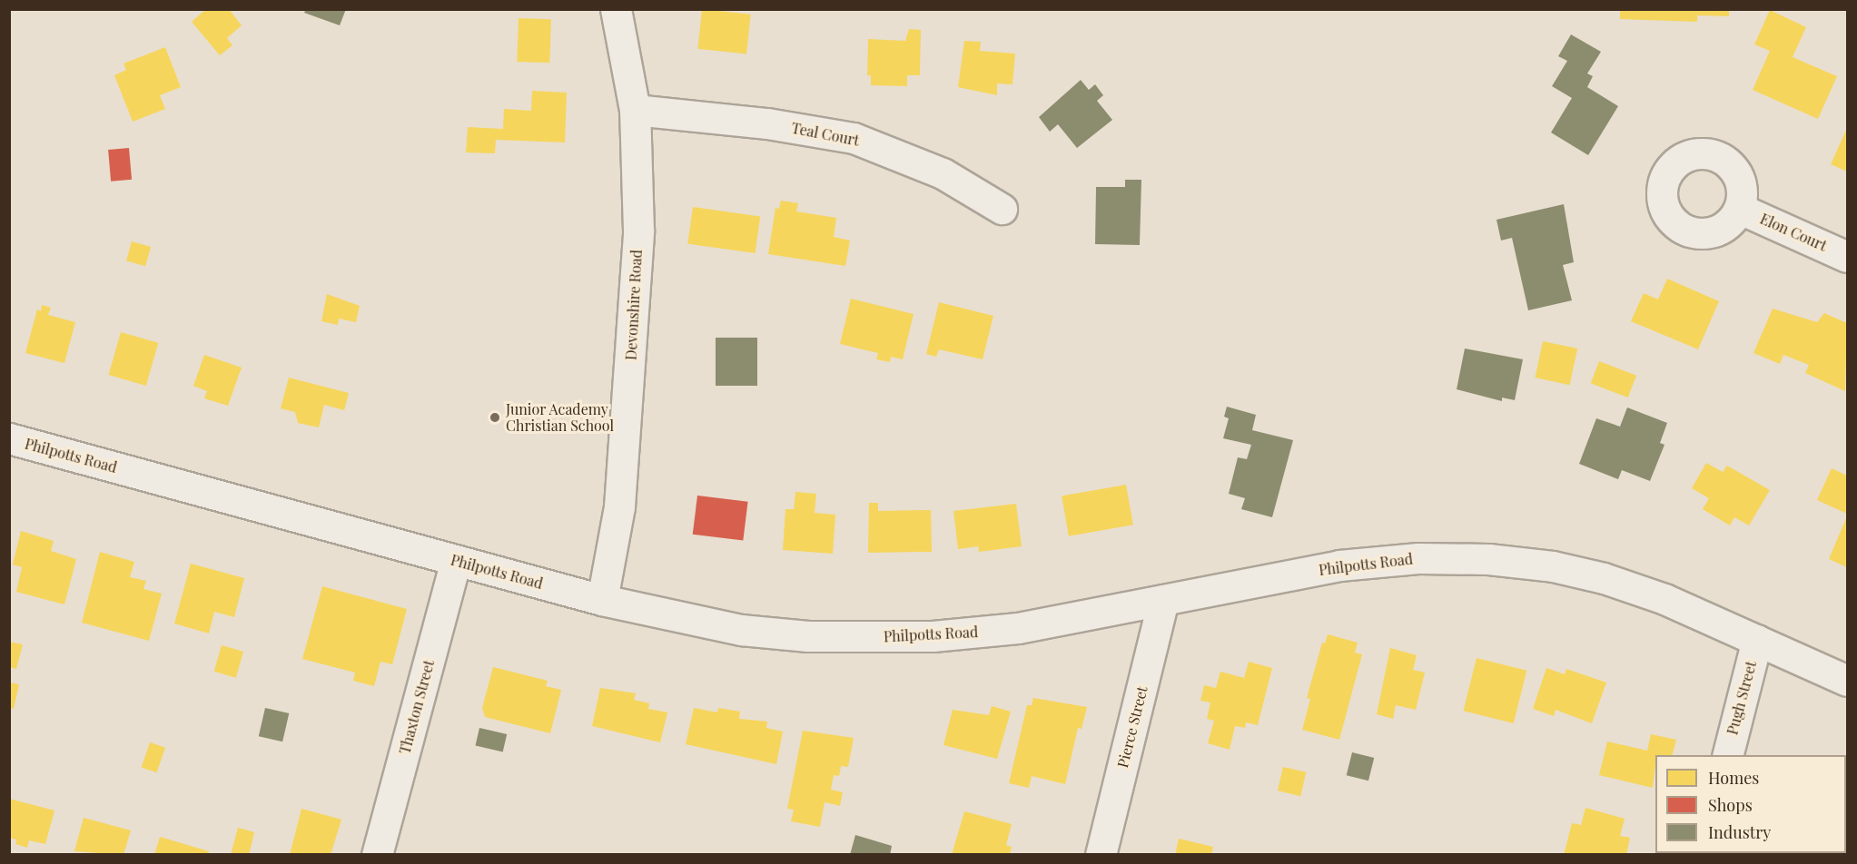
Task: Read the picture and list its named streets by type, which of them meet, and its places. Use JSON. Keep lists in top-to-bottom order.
{
  "streets": {
    "street": [
      "Teal Court",
      "Elon Court",
      "Devonshire Road",
      "Philpotts Road",
      "Pugh Street",
      "Thaxton Street",
      "Pierce Street"
    ]
  },
  "crossings": [
    ["Teal Court", "Devonshire Road"],
    ["Devonshire Road", "Philpotts Road"],
    ["Philpotts Road", "Pugh Street"],
    ["Philpotts Road", "Thaxton Street"],
    ["Philpotts Road", "Pierce Street"]
  ],
  "places": ["Junior Academy Christian School"],
  "legend": ["Homes", "Shops", "Industry"]
}
